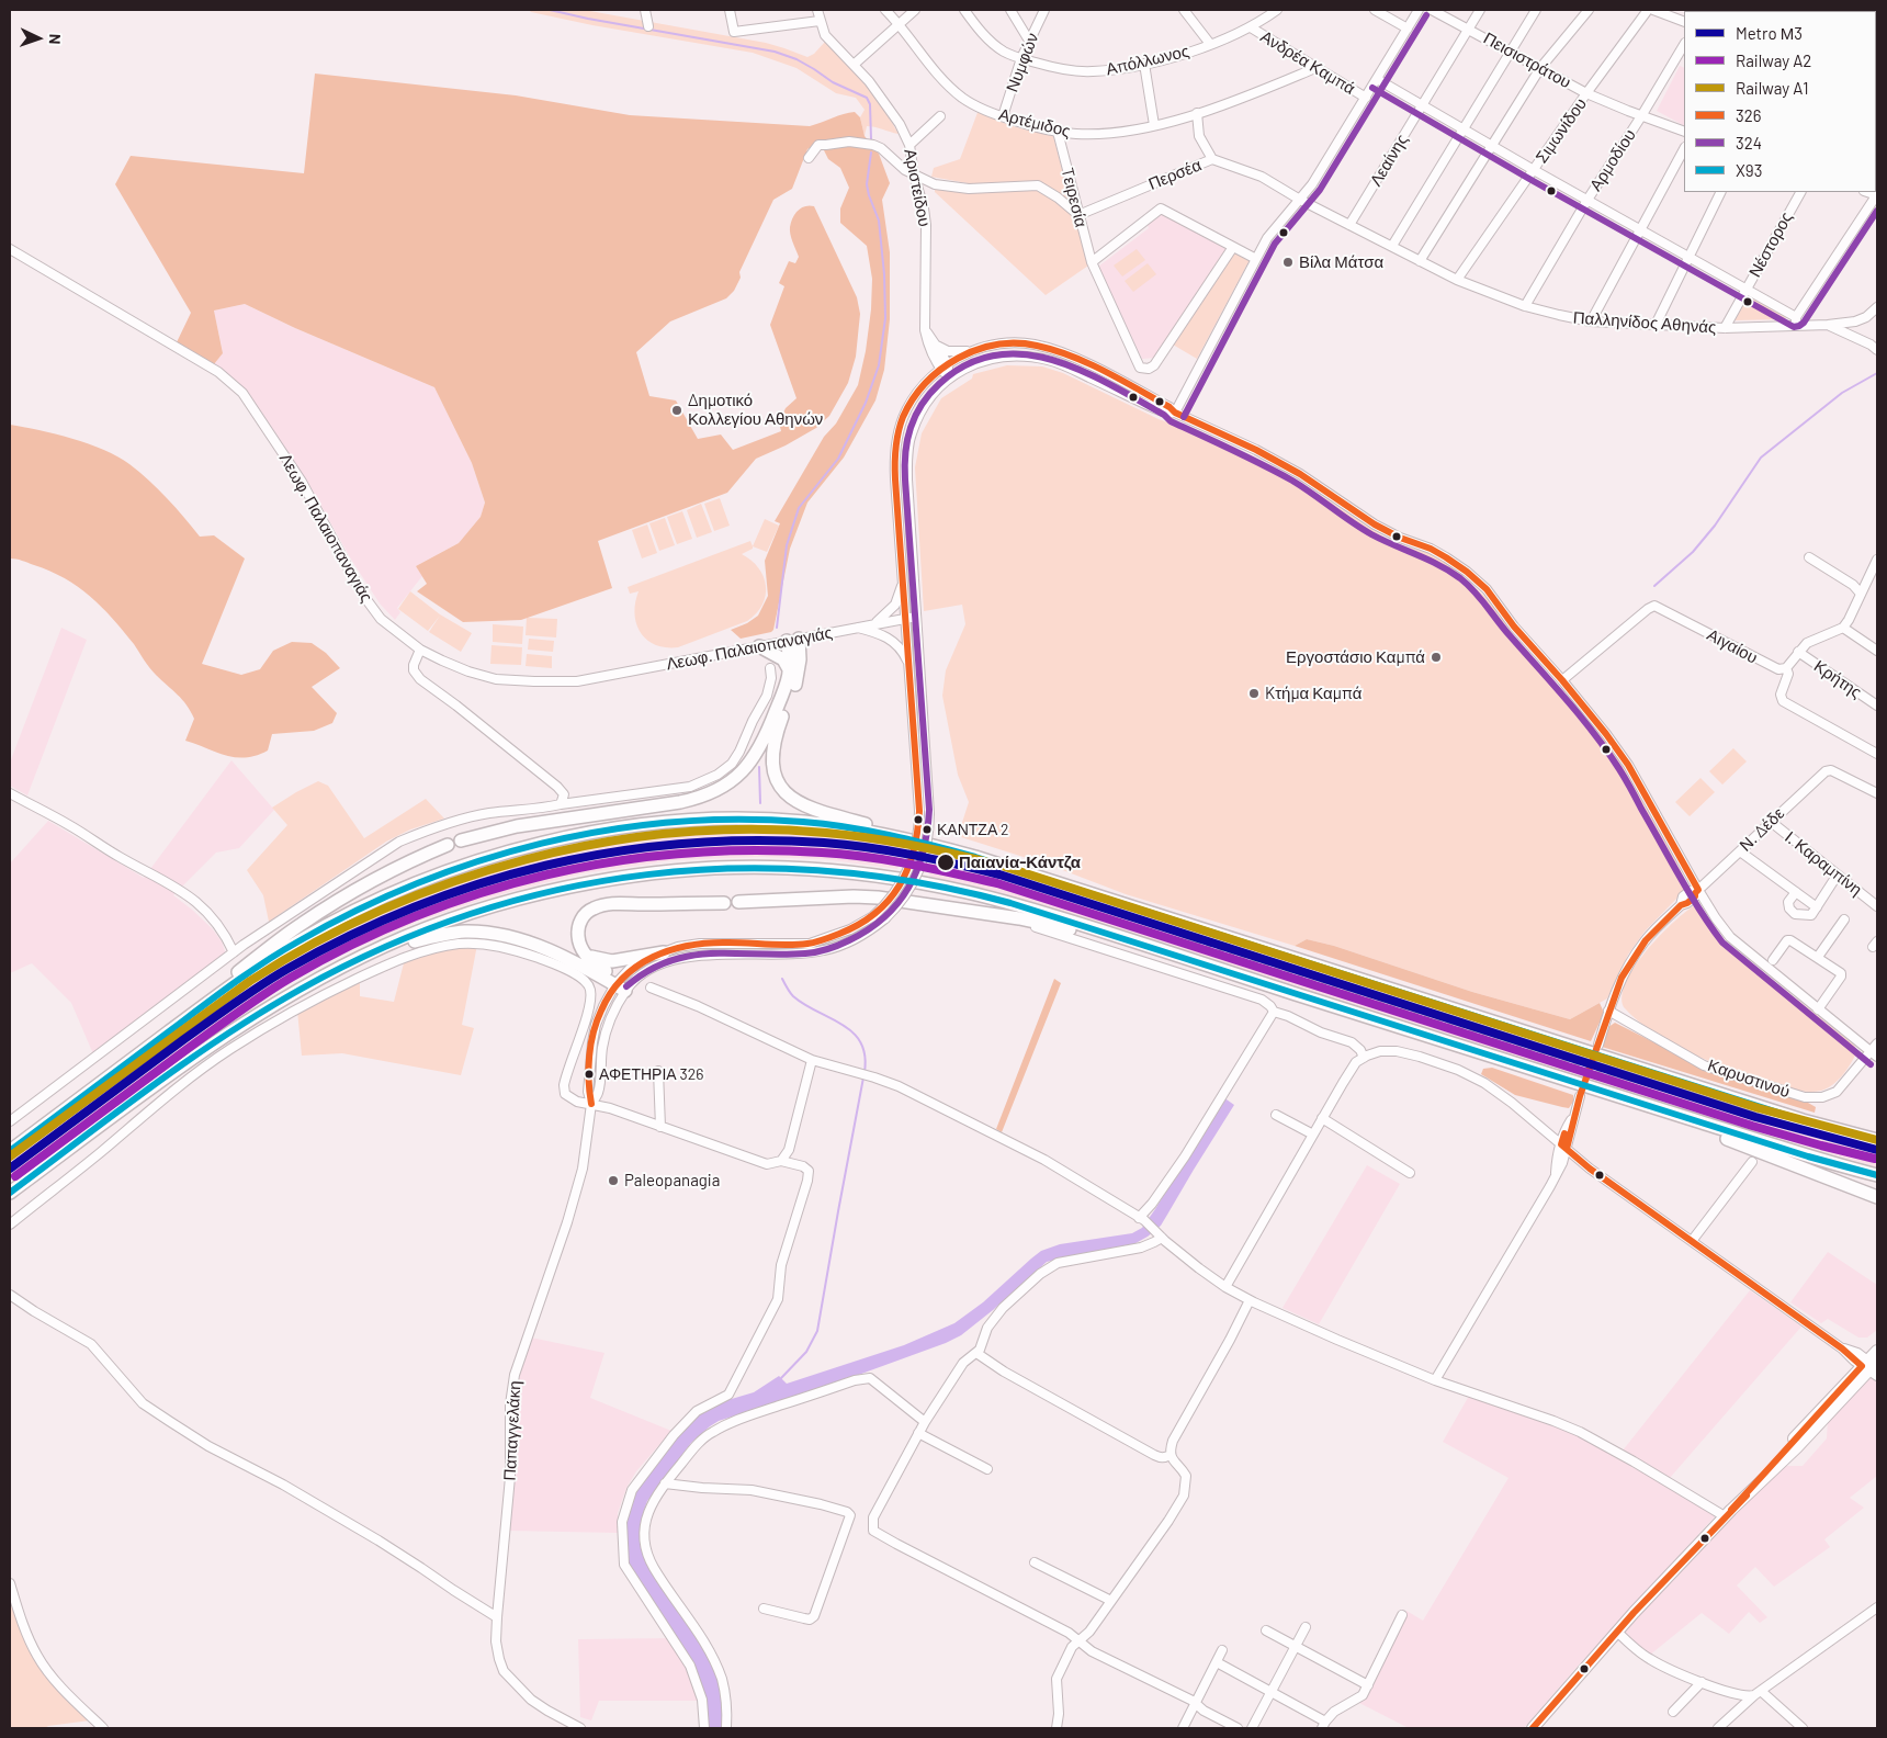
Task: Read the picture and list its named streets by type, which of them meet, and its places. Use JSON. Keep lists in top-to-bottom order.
{
  "streets": {
    "street": [
      "Απόλλωνος",
      "Πεισιστράτου",
      "Νυμφών",
      "Ανδρέα Καμπά",
      "Αρτέμιδος",
      "Σιμωνίδου",
      "Λεαίνης",
      "Αρμοδίου",
      "Περσέα",
      "Αριστείδου",
      "Tειρεσία",
      "Νέστορος",
      "Παλληνίδος Αθηνάς",
      "Λεωφ. Παλαιοπαναγιάς",
      "Αιγαίου",
      "Κρήτης",
      "Ν. Δέδε",
      "Ι. Καραμπίνη",
      "Καρυστινού",
      "Παπαγγελάκη"
    ]
  },
  "crossings": [
    ["Απόλλωνος", "Νυμφών"],
    ["Απόλλωνος", "Ανδρέα Καμπά"],
    ["Πεισιστράτου", "Σιμωνίδου"],
    ["Πεισιστράτου", "Λεαίνης"],
    ["Πεισιστράτου", "Αρμοδίου"],
    ["Νυμφών", "Αρτέμιδος"],
    ["Ανδρέα Καμπά", "Αρτέμιδος"],
    ["Αρτέμιδος", "Tειρεσία"],
    ["Σιμωνίδου", "Παλληνίδος Αθηνάς"],
    ["Λεαίνης", "Παλληνίδος Αθηνάς"],
    ["Αρμοδίου", "Παλληνίδος Αθηνάς"],
    ["Περσέα", "Tειρεσία"],
    ["Περσέα", "Παλληνίδος Αθηνάς"],
    ["Αριστείδου", "Παπαγγελάκη"],
    ["Νέστορος", "Παλληνίδος Αθηνάς"],
    ["Λεωφ. Παλαιοπαναγιάς", "Παπαγγελάκη"],
    ["Ν. Δέδε", "Ι. Καραμπίνη"],
    ["Ν. Δέδε", "Καρυστινού"]
  ],
  "places": [
    "Βίλα Μάτσα",
    "Δημοτικό Κολλεγίου Αθηνών",
    "Εργοστάσιο Καμπά",
    "Kτήμα Καμπά",
    "ΚΑΝΤΖΑ 2",
    "Παιανία-Κάντζα",
    "ΑΦΕΤΗΡΙΑ 326",
    "Paleopanagia"
  ],
  "lines": [
    "transit line 324",
    "transit line 326",
    "transit line X93",
    "rail line A1",
    "metro line Μ3",
    "rail line A2"
  ],
  "legend": [
    "Metro Μ3",
    "Railway A2",
    "Railway A1",
    "326",
    "324",
    "X93"
  ],
  "north": "right"
}
